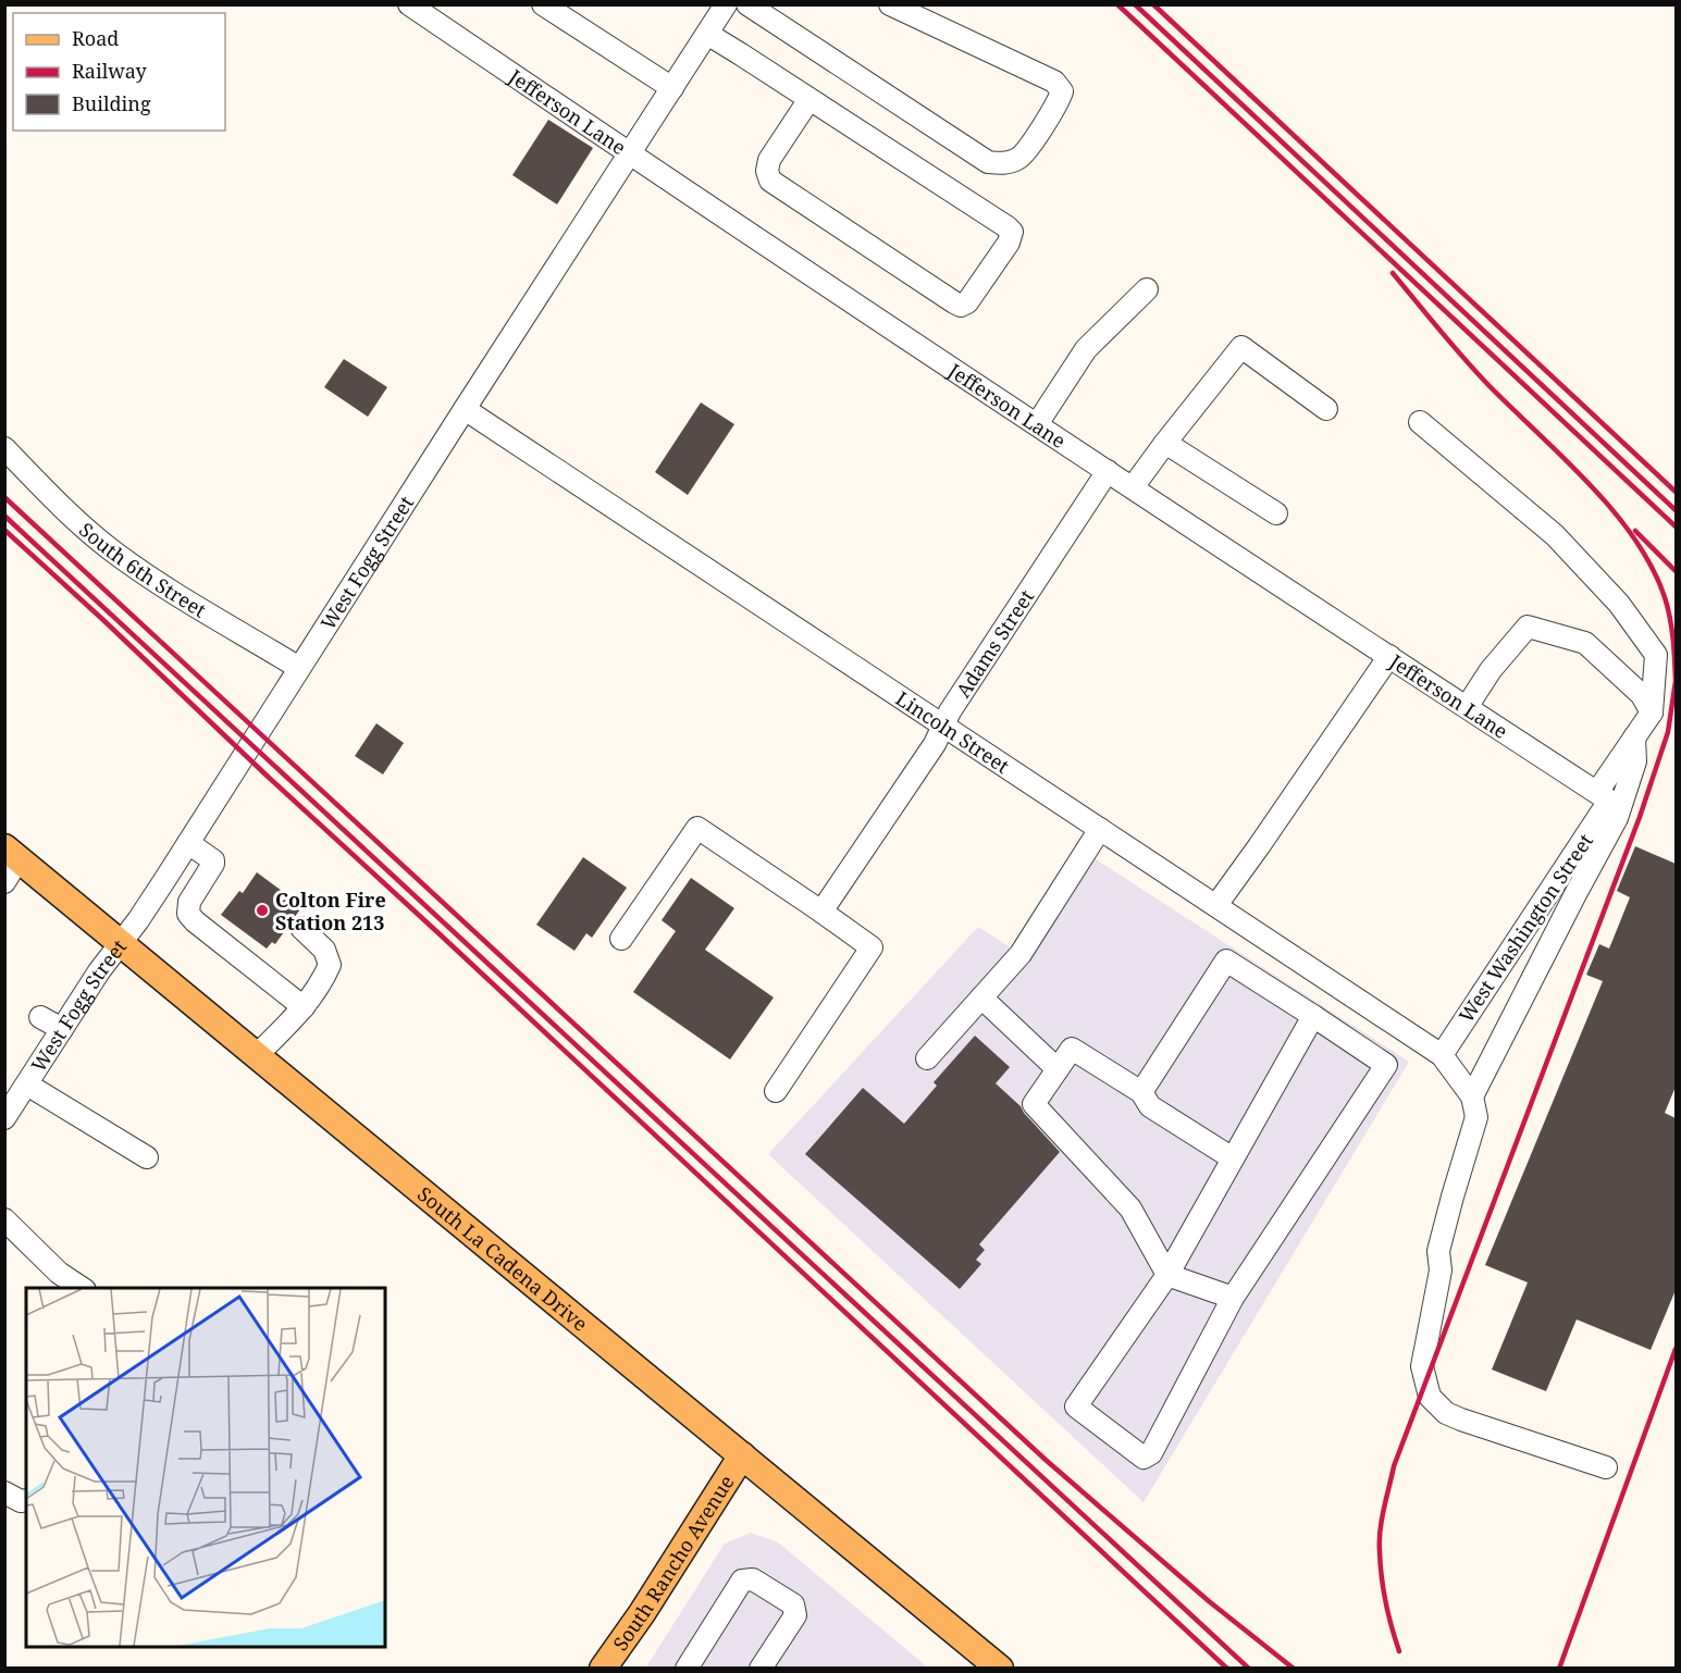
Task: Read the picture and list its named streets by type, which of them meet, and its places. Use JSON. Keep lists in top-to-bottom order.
{
  "streets": {
    "main road": ["South La Cadena Drive", "South Rancho Avenue"],
    "street": [
      "Jefferson Lane",
      "West Fogg Street",
      "South 6th Street",
      "Adams Street",
      "Lincoln Street",
      "West Washington Street"
    ]
  },
  "crossings": [
    ["Jefferson Lane", "West Fogg Street"],
    ["Jefferson Lane", "Adams Street"],
    ["Jefferson Lane", "West Washington Street"],
    ["West Fogg Street", "South 6th Street"],
    ["West Fogg Street", "Lincoln Street"],
    ["West Fogg Street", "South La Cadena Drive"],
    ["Adams Street", "Lincoln Street"],
    ["Lincoln Street", "West Washington Street"],
    ["South La Cadena Drive", "South Rancho Avenue"]
  ],
  "places": ["Colton Fire Station 213"],
  "legend": ["Road", "Railway", "Building"]
}
